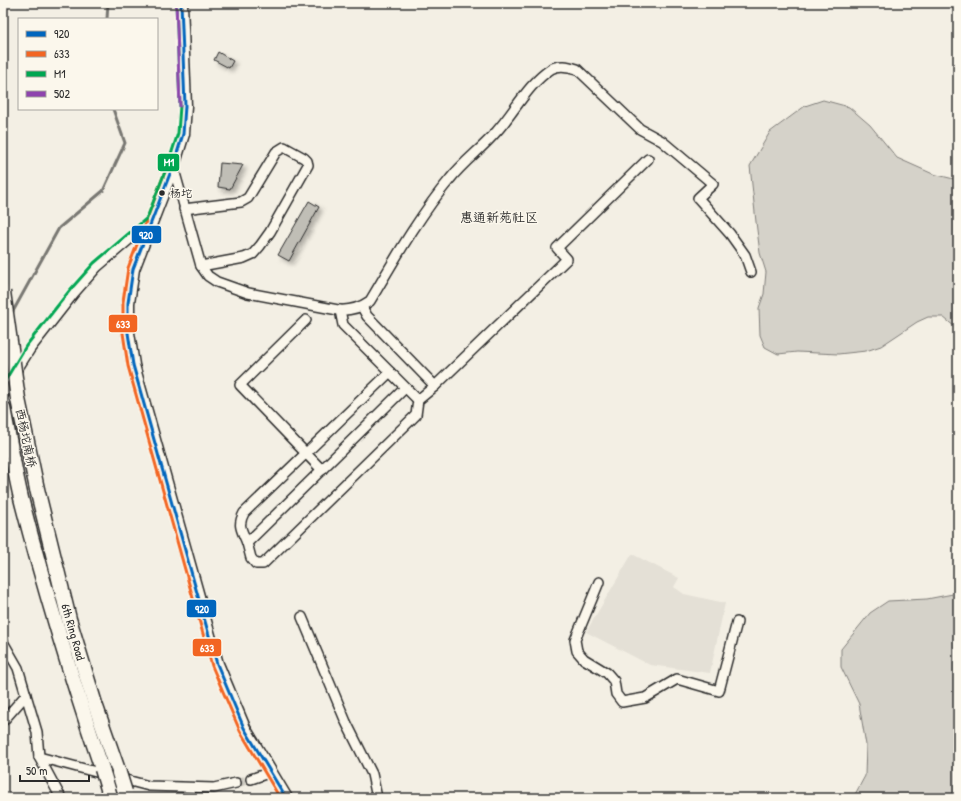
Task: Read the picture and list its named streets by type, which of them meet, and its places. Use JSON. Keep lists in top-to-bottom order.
{
  "streets": {
    "highway": ["西杨坨南桥", "6th Ring Road"]
  },
  "crossings": [
    ["西杨坨南桥", "6th Ring Road"]
  ],
  "districts": ["惠通新苑社区"],
  "places": ["杨坨"],
  "lines": [
    "transit line 920",
    "transit line M1",
    "transit line 502",
    "transit line 633"
  ],
  "legend": [
    "920",
    "633",
    "M1",
    "502"
  ],
  "scale_bar": "50 m"
}
